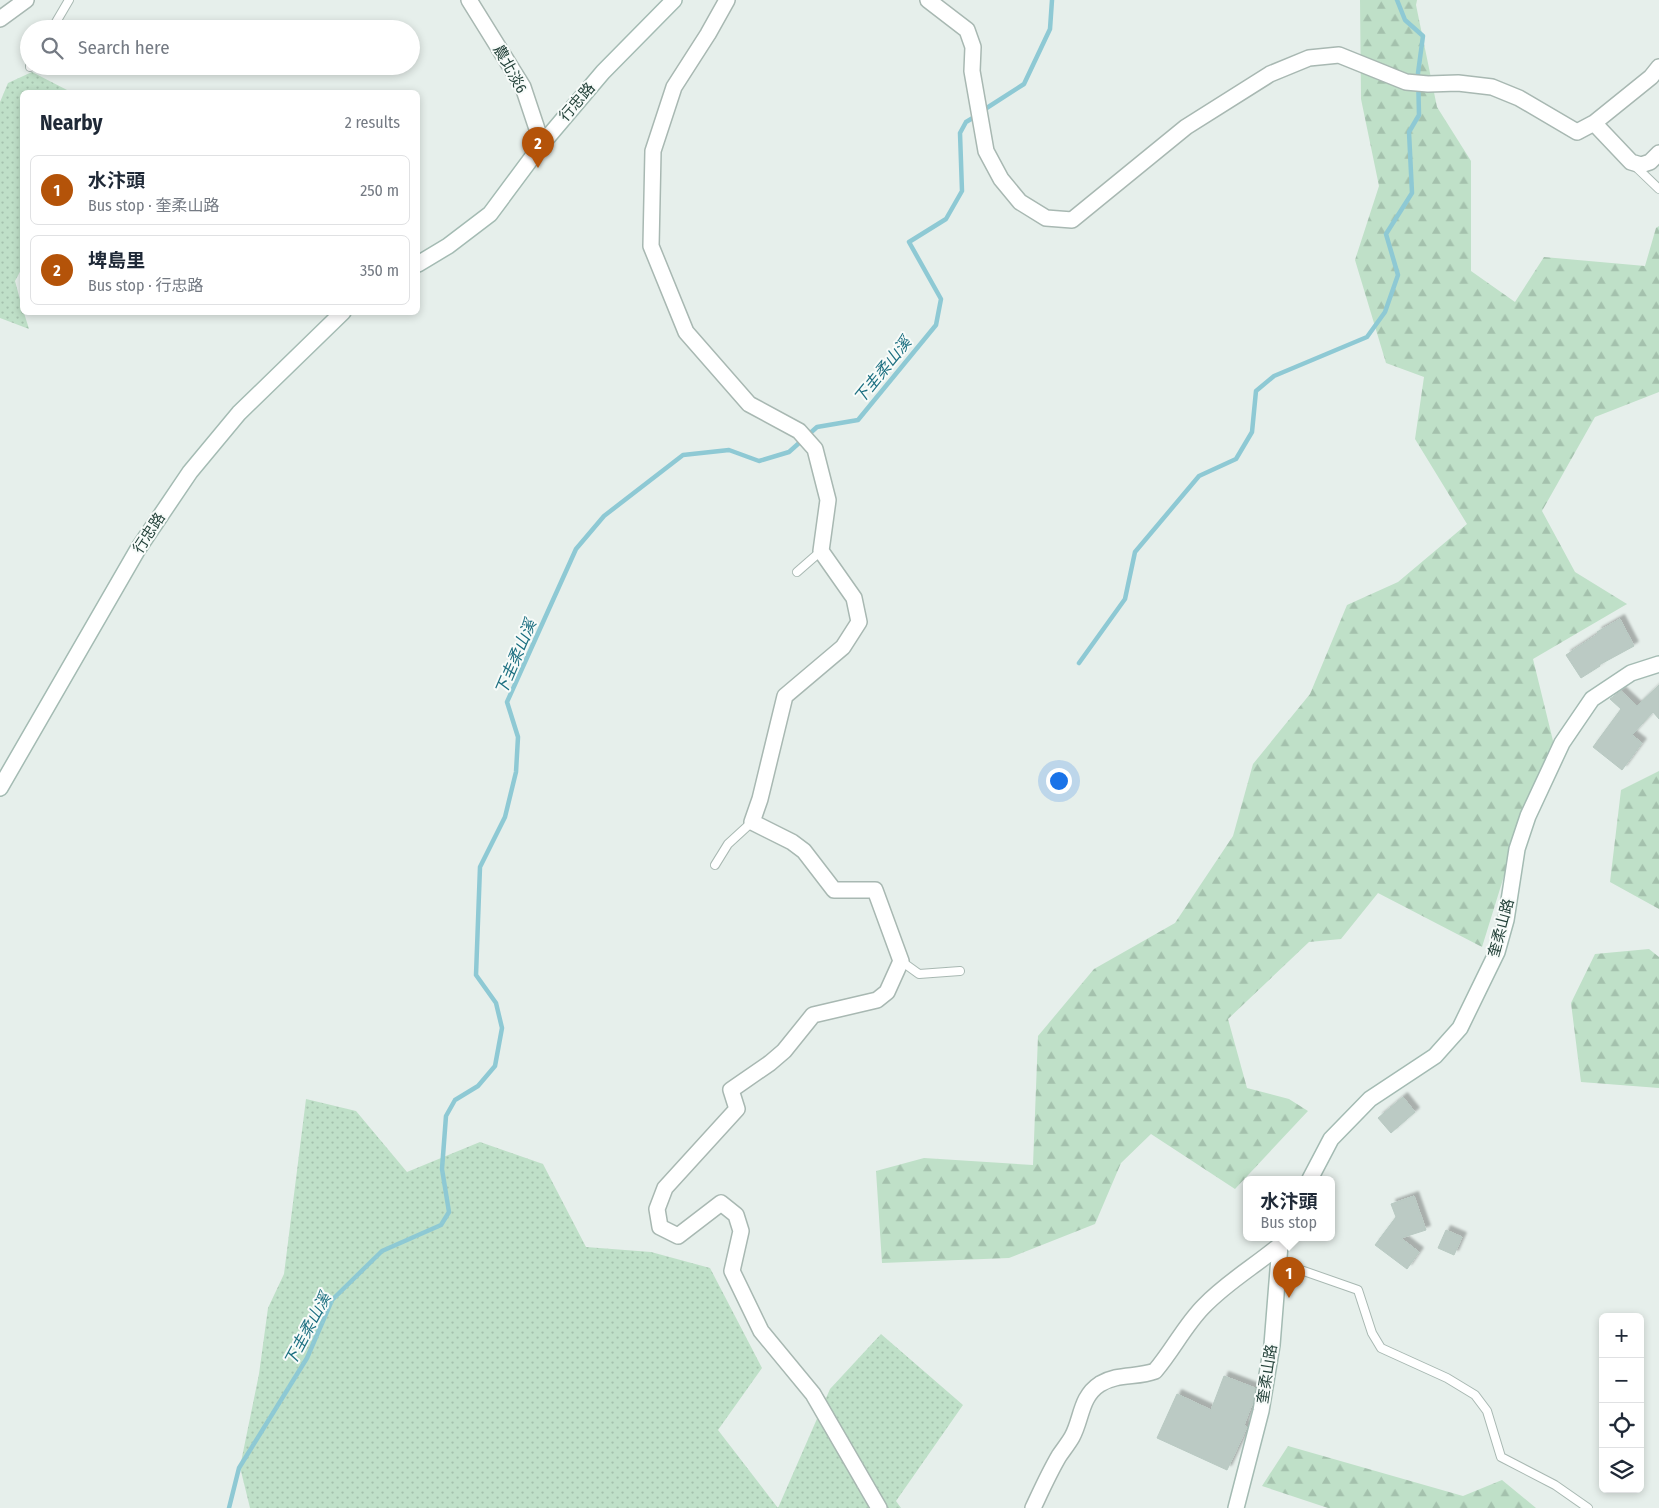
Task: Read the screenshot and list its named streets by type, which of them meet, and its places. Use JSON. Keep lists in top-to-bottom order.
{
  "streets": {
    "street": ["農北淡6", "行忠路", "奎柔山路"]
  },
  "crossings": [
    ["農北淡6", "行忠路"]
  ],
  "water": ["下圭柔山溪"],
  "page": {
    "search": "Search here",
    "heading": ["Nearby", "2 results"],
    "pins": ["2", "1"],
    "list": [
      {
        "mark": "1",
        "name": "水汴頭",
        "note": "Bus stop · 奎柔山路",
        "value": "250 m"
      },
      {
        "mark": "2",
        "name": "埤島里",
        "note": "Bus stop · 行忠路",
        "value": "350 m"
      }
    ],
    "popup": ["水汴頭", "Bus stop"],
    "map_buttons": ["+", "−"]
  }
}
